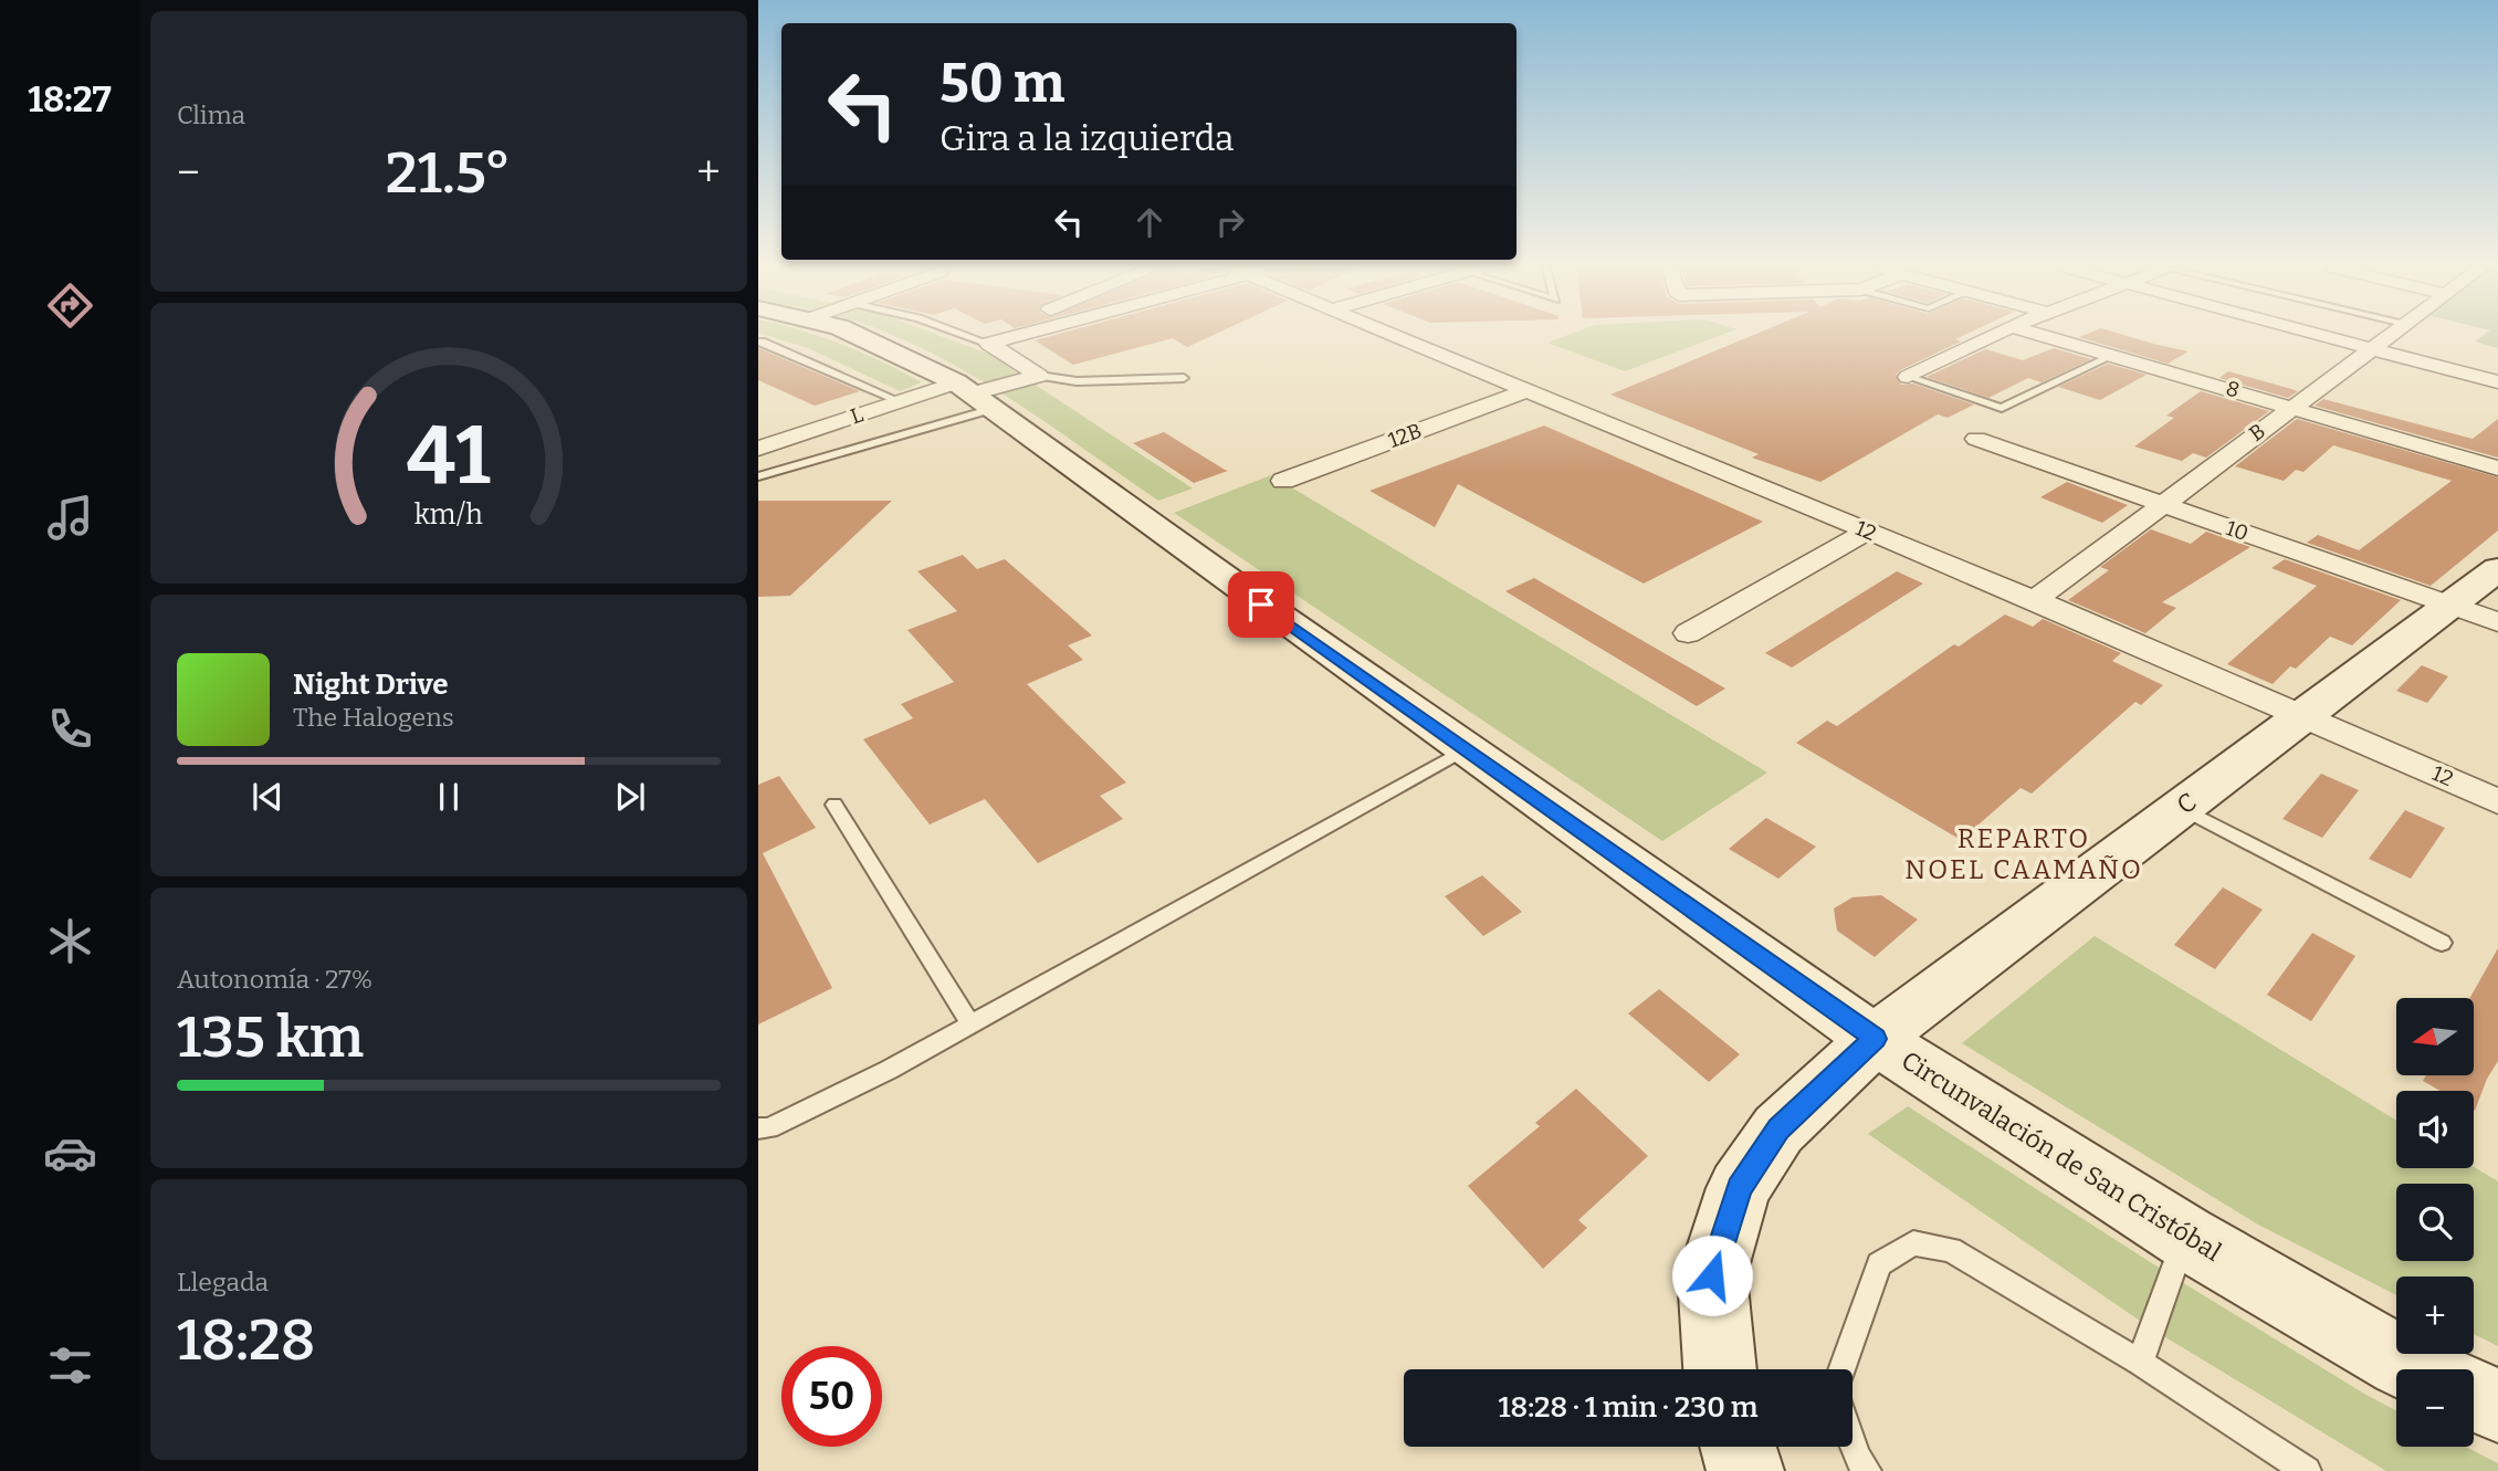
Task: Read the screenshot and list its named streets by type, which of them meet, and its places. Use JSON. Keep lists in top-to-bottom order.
{
  "streets": {
    "main road": ["C", "Circunvalación de San Cristóbal"],
    "street": [
      "8",
      "L",
      "B",
      "12B",
      "12",
      "10"
    ]
  },
  "crossings": [
    ["8", "B"],
    ["L", "Circunvalación de San Cristóbal"],
    ["B", "12"],
    ["B", "10"],
    ["12B", "12"],
    ["12", "C"],
    ["10", "C"],
    ["C", "Circunvalación de San Cristóbal"]
  ],
  "districts": ["REPARTO NOEL CAAMAÑO"],
  "north": "left",
  "page": {
    "tabs": "18:27",
    "tile": [
      "Clima",
      ["Autonomía · 27%", "135 km"],
      ["Llegada", "18:28"]
    ],
    "turn": ["50 m", "Gira a la izquierda"],
    "heat": ["−", "21.5°", "+"],
    "song": ["Night Drive", "The Halogens"],
    "map_buttons": ["+", "−"],
    "limit": "50",
    "trip": "18:28 · 1 min · 230 m",
    "gauge": ["41", "km/h"]
  }
}
